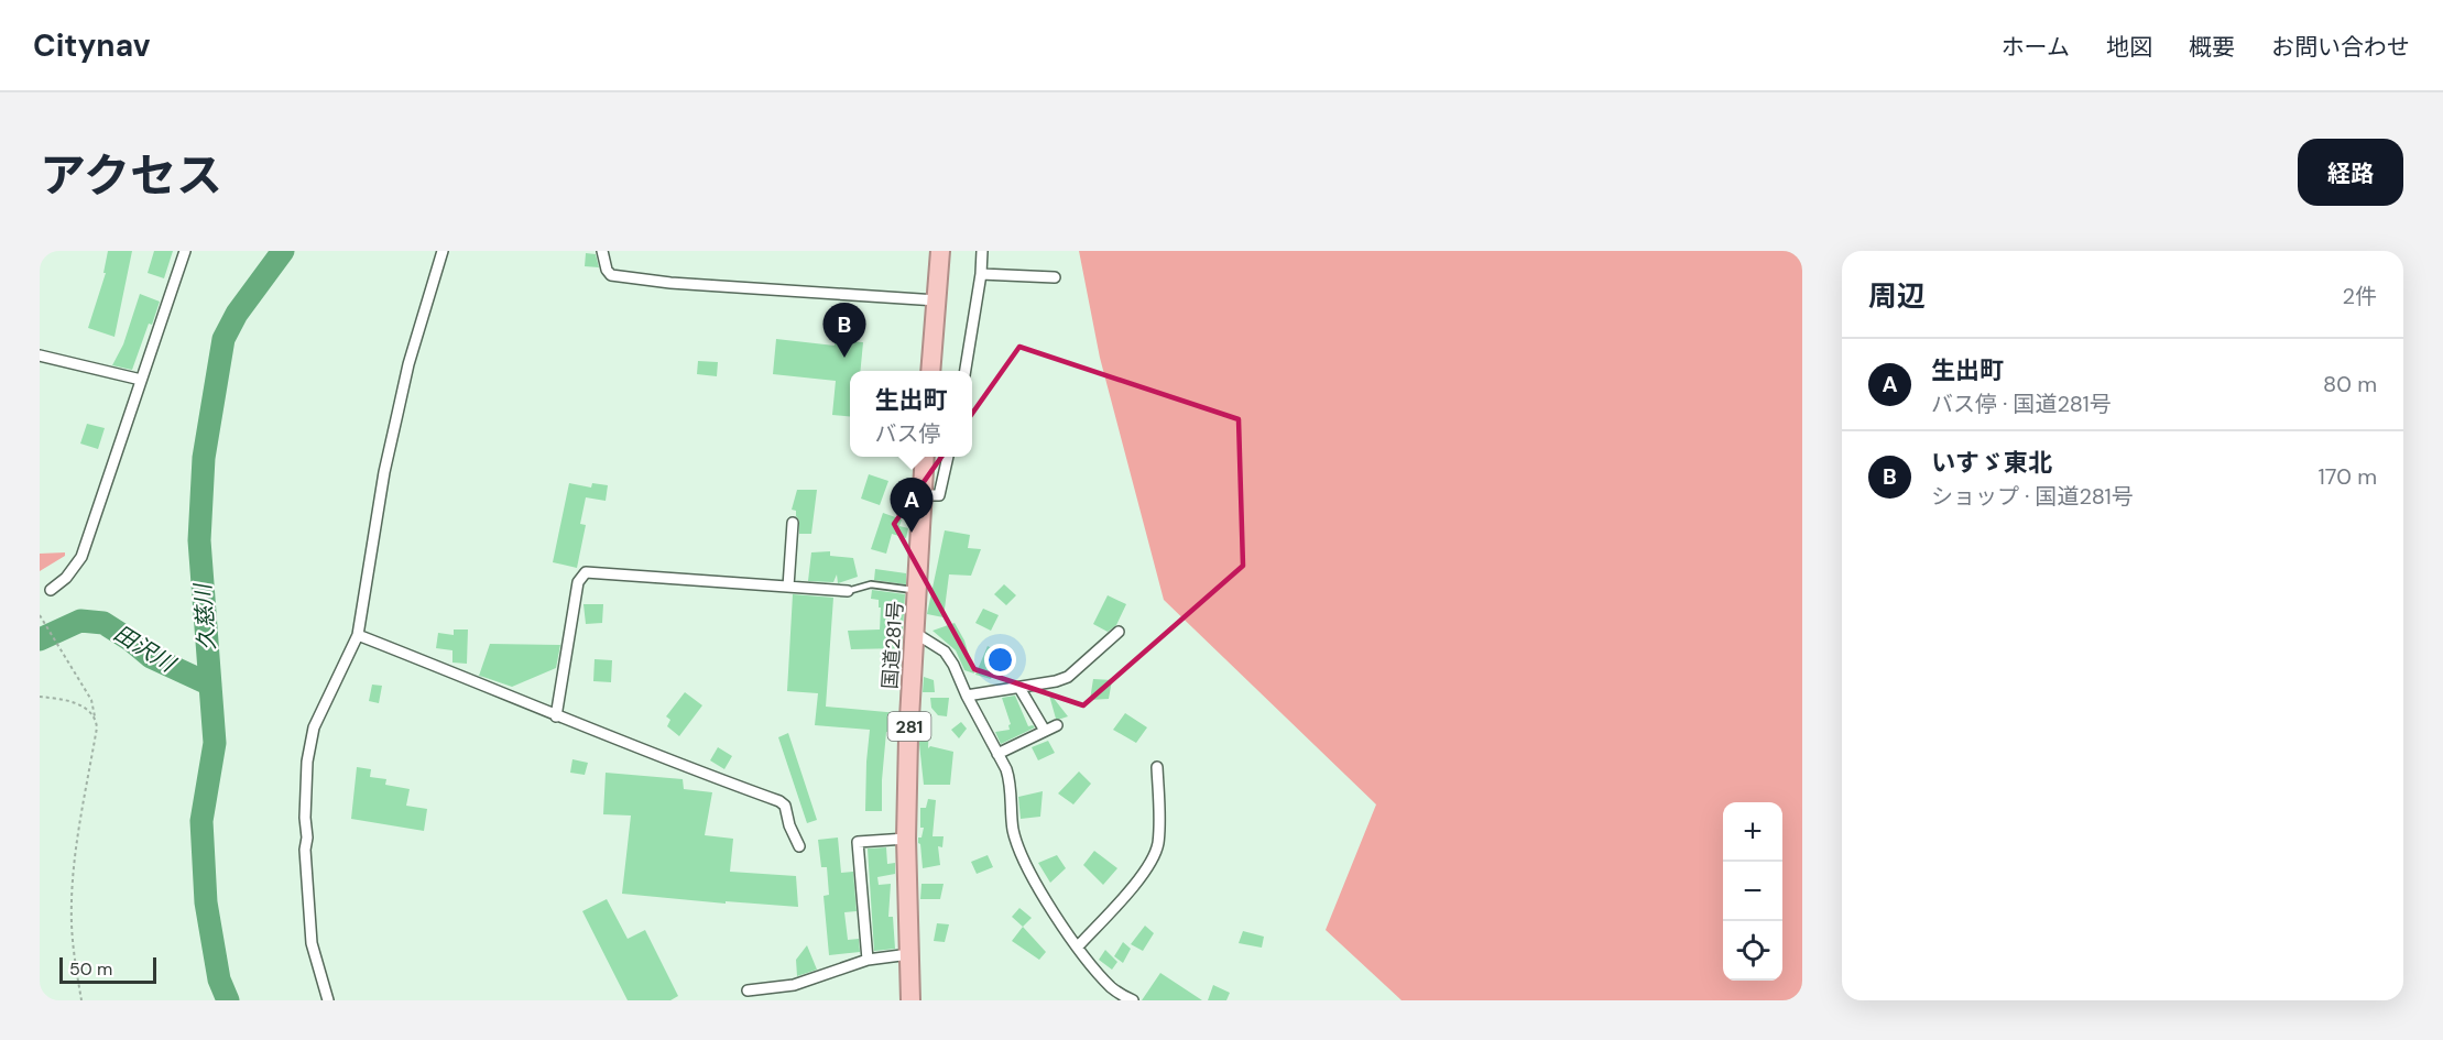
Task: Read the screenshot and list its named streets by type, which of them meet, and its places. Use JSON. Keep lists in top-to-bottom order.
{
  "streets": {
    "highway": ["国道281号", "281"]
  },
  "water": ["久慈川", "田沢川"],
  "scale_bar": "50 m",
  "page": {
    "header": "Citynav",
    "nav": [
      "ホーム",
      "地図",
      "概要",
      "お問い合わせ"
    ],
    "title": "アクセス",
    "buttons": "経路",
    "heading": ["周辺", "2件"],
    "pins": ["B", "A"],
    "list": [
      {
        "mark": "A",
        "name": "生出町",
        "note": "バス停 · 国道281号",
        "value": "80 m"
      },
      {
        "mark": "B",
        "name": "いすゞ東北",
        "note": "ショップ · 国道281号",
        "value": "170 m"
      }
    ],
    "popup": ["生出町", "バス停"],
    "map_buttons": ["+", "−"],
    "scale": "50 m"
  }
}
